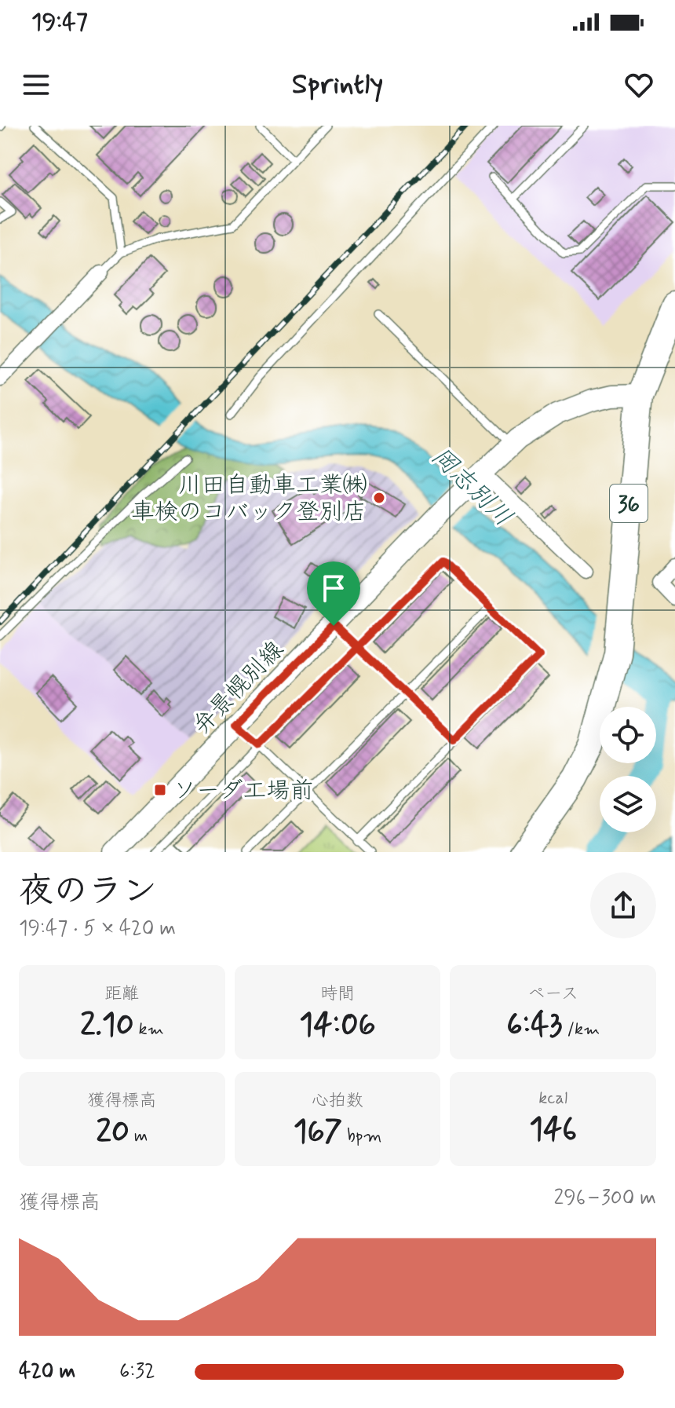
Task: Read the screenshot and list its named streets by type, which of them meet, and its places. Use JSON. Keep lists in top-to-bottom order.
{
  "streets": {
    "highway": ["36"],
    "main road": ["弁景幌別線"]
  },
  "crossings": [
    ["36", "弁景幌別線"]
  ],
  "water": ["岡志別川"],
  "places": {
    "other": ["川田自動車工業㈱ 車検のコバック登別店"],
    "transit": ["ソーダ工場前"]
  },
  "page": {
    "status": "19:47",
    "header": "Sprintly",
    "heading": ["夜のラン", "19:47 · 5 × 420 m"],
    "stats": [
      ["距離", "2.10 km"],
      ["時間", "14:06"],
      ["ペース", "6:43 /km"],
      ["獲得標高", "20 m"],
      ["心拍数", "167 bpm"],
      ["kcal", "146"]
    ],
    "chart": ["獲得標高", "296–300 m"],
    "list": [
      {
        "name": "420 m",
        "note": "6:32"
      }
    ]
  }
}
